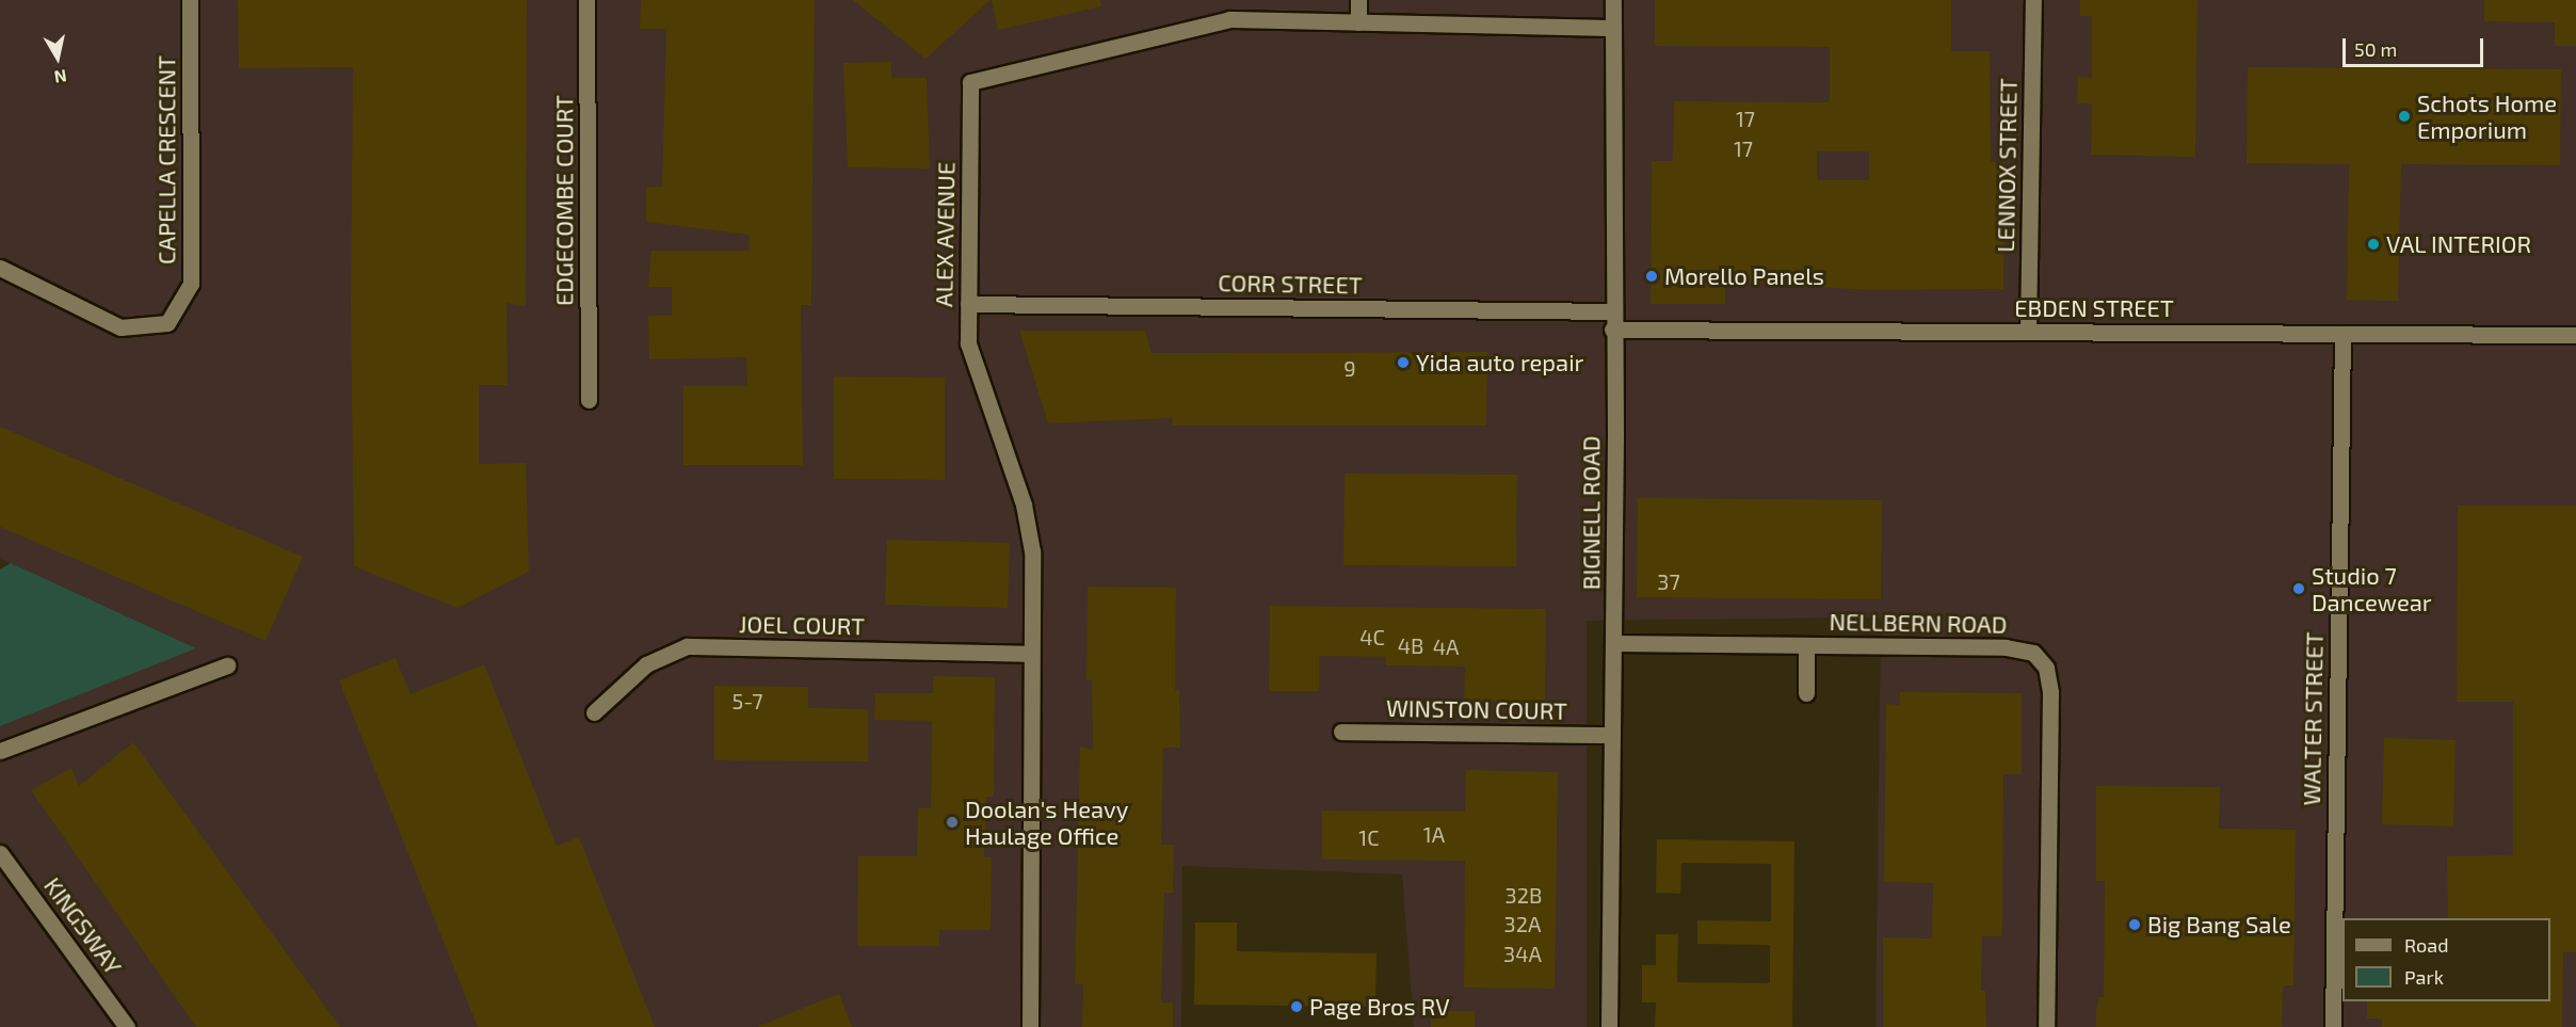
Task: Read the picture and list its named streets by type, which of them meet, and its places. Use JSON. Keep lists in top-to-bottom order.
{
  "streets": {
    "street": [
      "CAPELLA CRESCENT",
      "LENNOX STREET",
      "EDGECOMBE COURT",
      "ALEX AVENUE",
      "CORR STREET",
      "EBDEN STREET",
      "BIGNELL ROAD",
      "NELLBERN ROAD",
      "JOEL COURT",
      "WINSTON COURT",
      "WALTER STREET",
      "KINGSWAY"
    ]
  },
  "crossings": [
    ["LENNOX STREET", "EBDEN STREET"],
    ["ALEX AVENUE", "CORR STREET"],
    ["ALEX AVENUE", "BIGNELL ROAD"],
    ["ALEX AVENUE", "JOEL COURT"],
    ["CORR STREET", "BIGNELL ROAD"],
    ["EBDEN STREET", "BIGNELL ROAD"],
    ["EBDEN STREET", "WALTER STREET"],
    ["BIGNELL ROAD", "NELLBERN ROAD"],
    ["BIGNELL ROAD", "WINSTON COURT"]
  ],
  "places": [
    "Schots Home Emporium",
    "VAL INTERIOR",
    "Morello Panels",
    "Yida auto repair",
    "Studio 7 Dancewear",
    "Doolan's Heavy Haulage Office",
    "Big Bang Sale",
    "Page Bros RV"
  ],
  "house_numbers": [
    "17",
    "17",
    "9",
    "37",
    "4C",
    "4B",
    "4A",
    "5-7",
    "1A",
    "1C",
    "32B",
    "32A",
    "34A"
  ],
  "legend": ["Road", "Park"],
  "scale_bar": "50 m",
  "north": "bottom"
}
